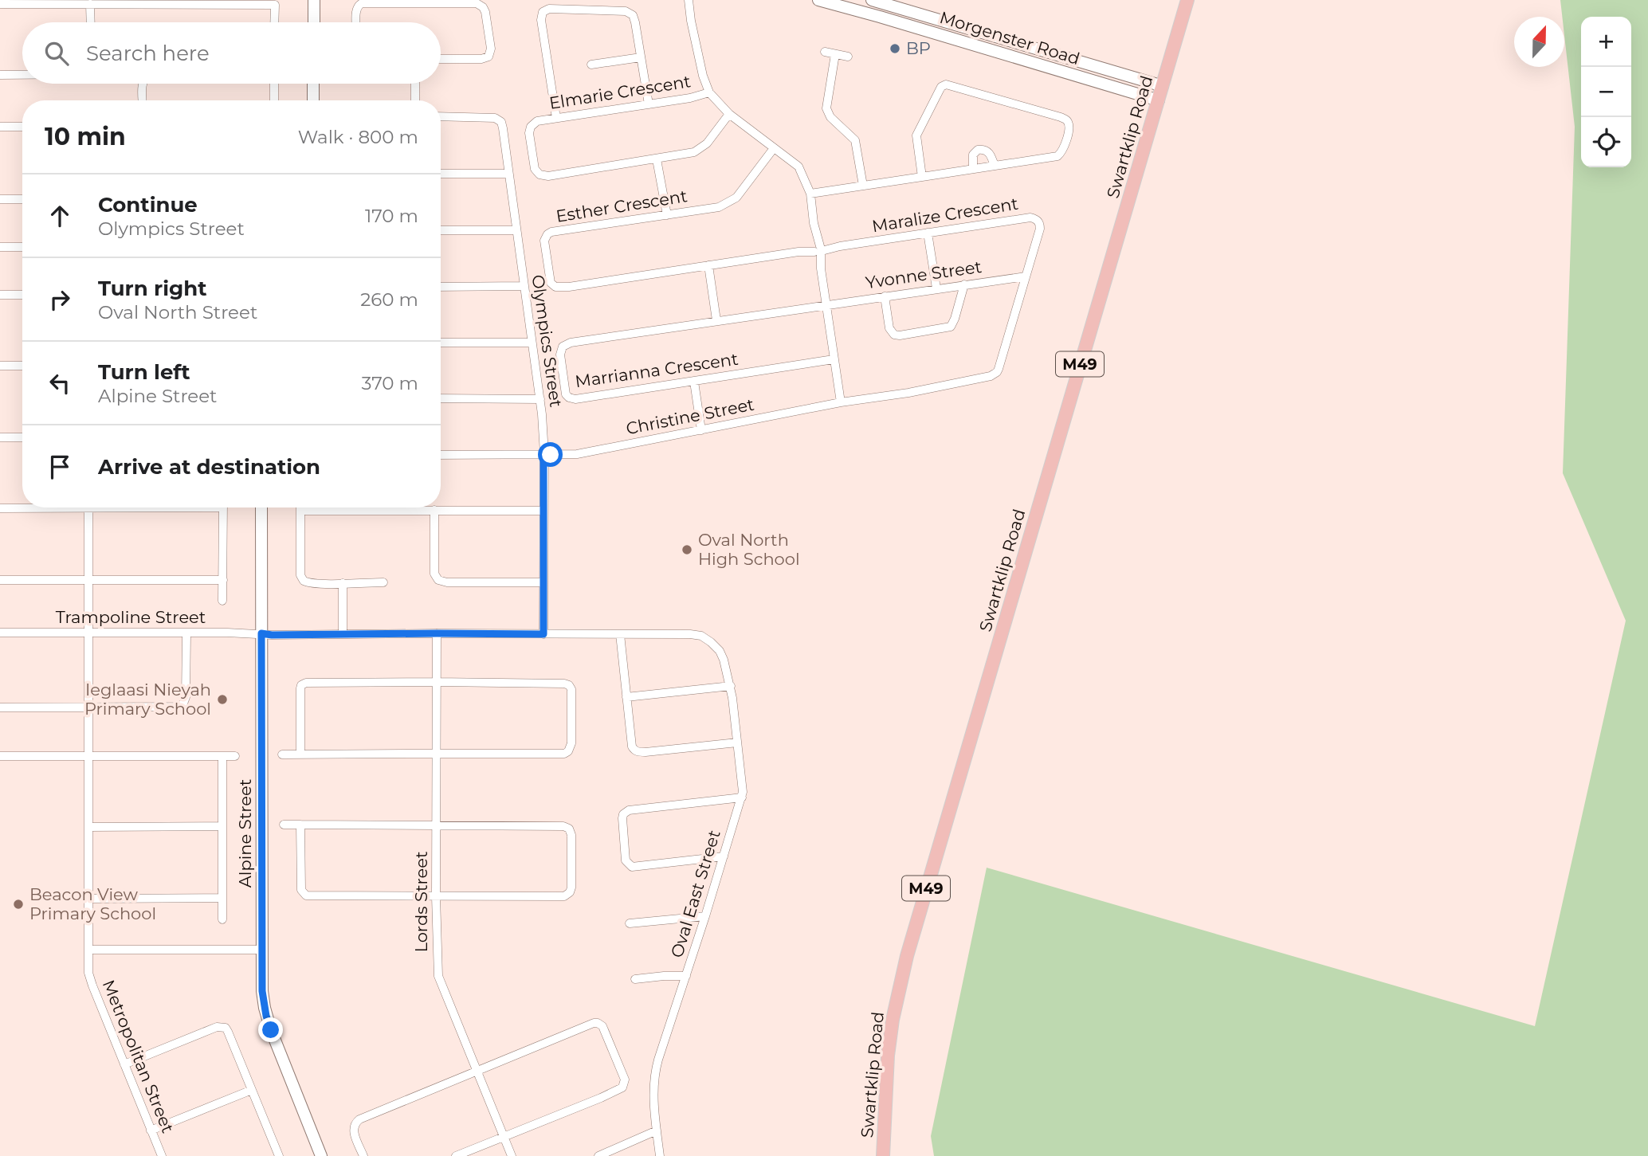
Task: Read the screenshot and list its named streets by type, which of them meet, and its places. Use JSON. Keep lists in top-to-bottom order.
{
  "streets": {
    "main road": ["Swartklip Road", "M49"],
    "street": [
      "Morgenster Road",
      "Elmarie Crescent",
      "Esther Crescent",
      "Maralize Crescent",
      "Yvonne Street",
      "Olympics Street",
      "Marrianna Crescent",
      "Christine Street",
      "Trampoline Street",
      "Alpine Street",
      "Oval East Street",
      "Lords Street",
      "Metropolitan Street"
    ]
  },
  "crossings": [
    ["Morgenster Road", "Swartklip Road"],
    ["Esther Crescent", "Maralize Crescent"],
    ["Maralize Crescent", "Yvonne Street"],
    ["Maralize Crescent", "Christine Street"],
    ["Yvonne Street", "Marrianna Crescent"],
    ["Olympics Street", "Christine Street"],
    ["Olympics Street", "Trampoline Street"],
    ["Trampoline Street", "Alpine Street"],
    ["Trampoline Street", "Oval East Street"],
    ["Trampoline Street", "Lords Street"],
    ["Trampoline Street", "Metropolitan Street"]
  ],
  "places": [
    "BP",
    "Oval North High School",
    "Ieglaasi Nieyah Primary School",
    "Beacon View Primary School"
  ],
  "north": "top",
  "page": {
    "map_buttons": ["+", "−"],
    "search": "Search here",
    "heading": ["10 min", "Walk · 800 m"],
    "list": [
      ["Continue", "Olympics Street", "170 m"],
      ["Turn right", "Oval North Street", "260 m"],
      ["Turn left", "Alpine Street", "370 m"],
      "Arrive at destination"
    ]
  }
}
